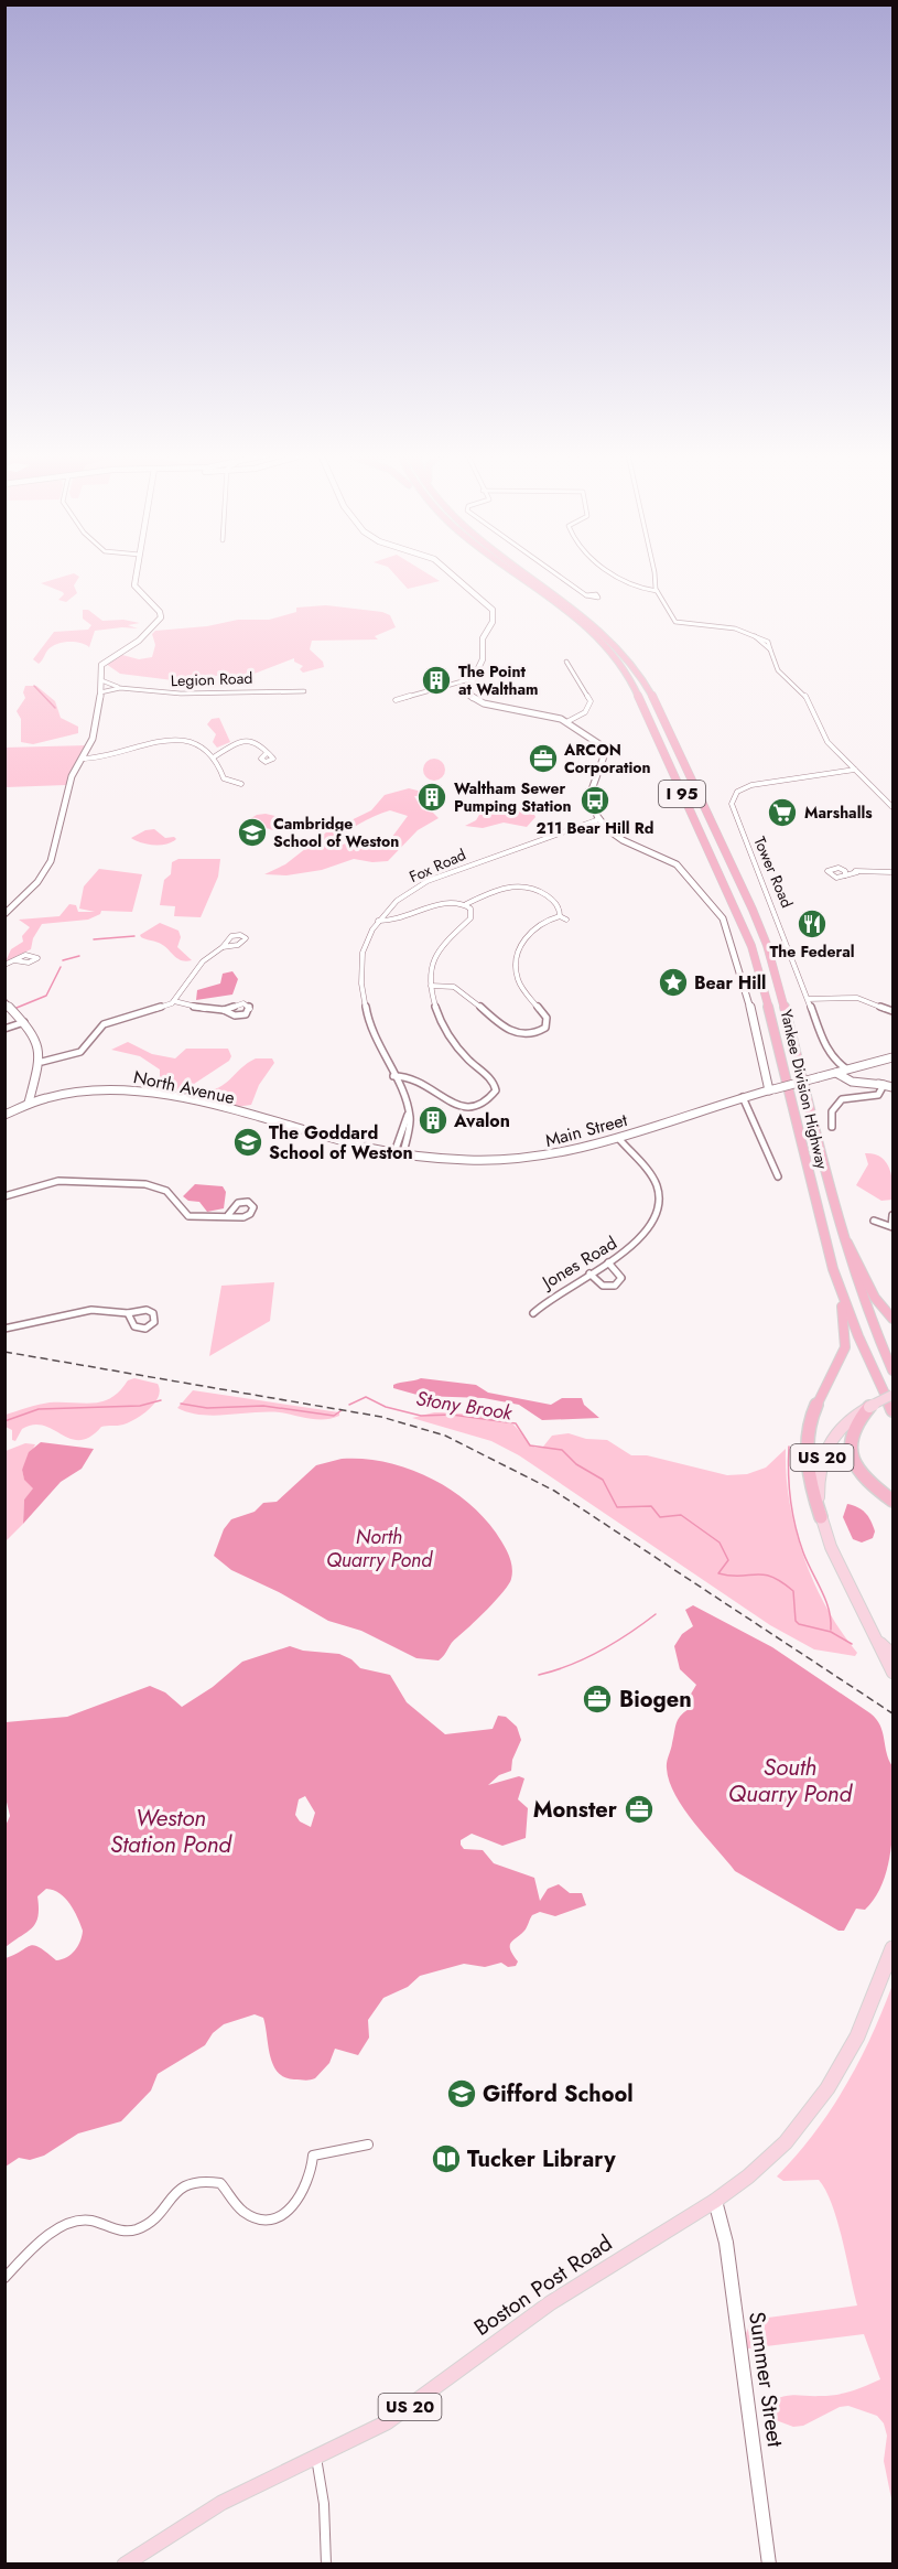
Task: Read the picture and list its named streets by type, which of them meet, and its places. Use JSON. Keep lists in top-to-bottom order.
{
  "streets": {
    "highway": ["I 95", "Yankee Division Highway"],
    "main road": ["US 20", "Boston Post Road"],
    "street": [
      "Legion Road",
      "Fox Road",
      "Tower Road",
      "North Avenue",
      "Main Street",
      "Jones Road",
      "Summer Street"
    ]
  },
  "crossings": [
    ["Fox Road", "Main Street"],
    ["Tower Road", "Main Street"],
    ["North Avenue", "Main Street"],
    ["Main Street", "Jones Road"],
    ["Boston Post Road", "Summer Street"]
  ],
  "water": [
    "Stony Brook",
    "North Quarry Pond",
    "South Quarry Pond",
    "Weston Station Pond"
  ],
  "places": {
    "building": ["The Point at Waltham", "Waltham Sewer Pumping Station", "Avalon"],
    "office": ["ARCON Corporation", "Biogen", "Monster"],
    "bus stop": ["211 Bear Hill Rd"],
    "supermarket": ["Marshalls"],
    "school or university": ["Cambridge School of Weston", "The Goddard School of Weston", "Gifford School"],
    "restaurant": ["The Federal"],
    "place": ["Bear Hill"],
    "library": ["Tucker Library"]
  }
}
